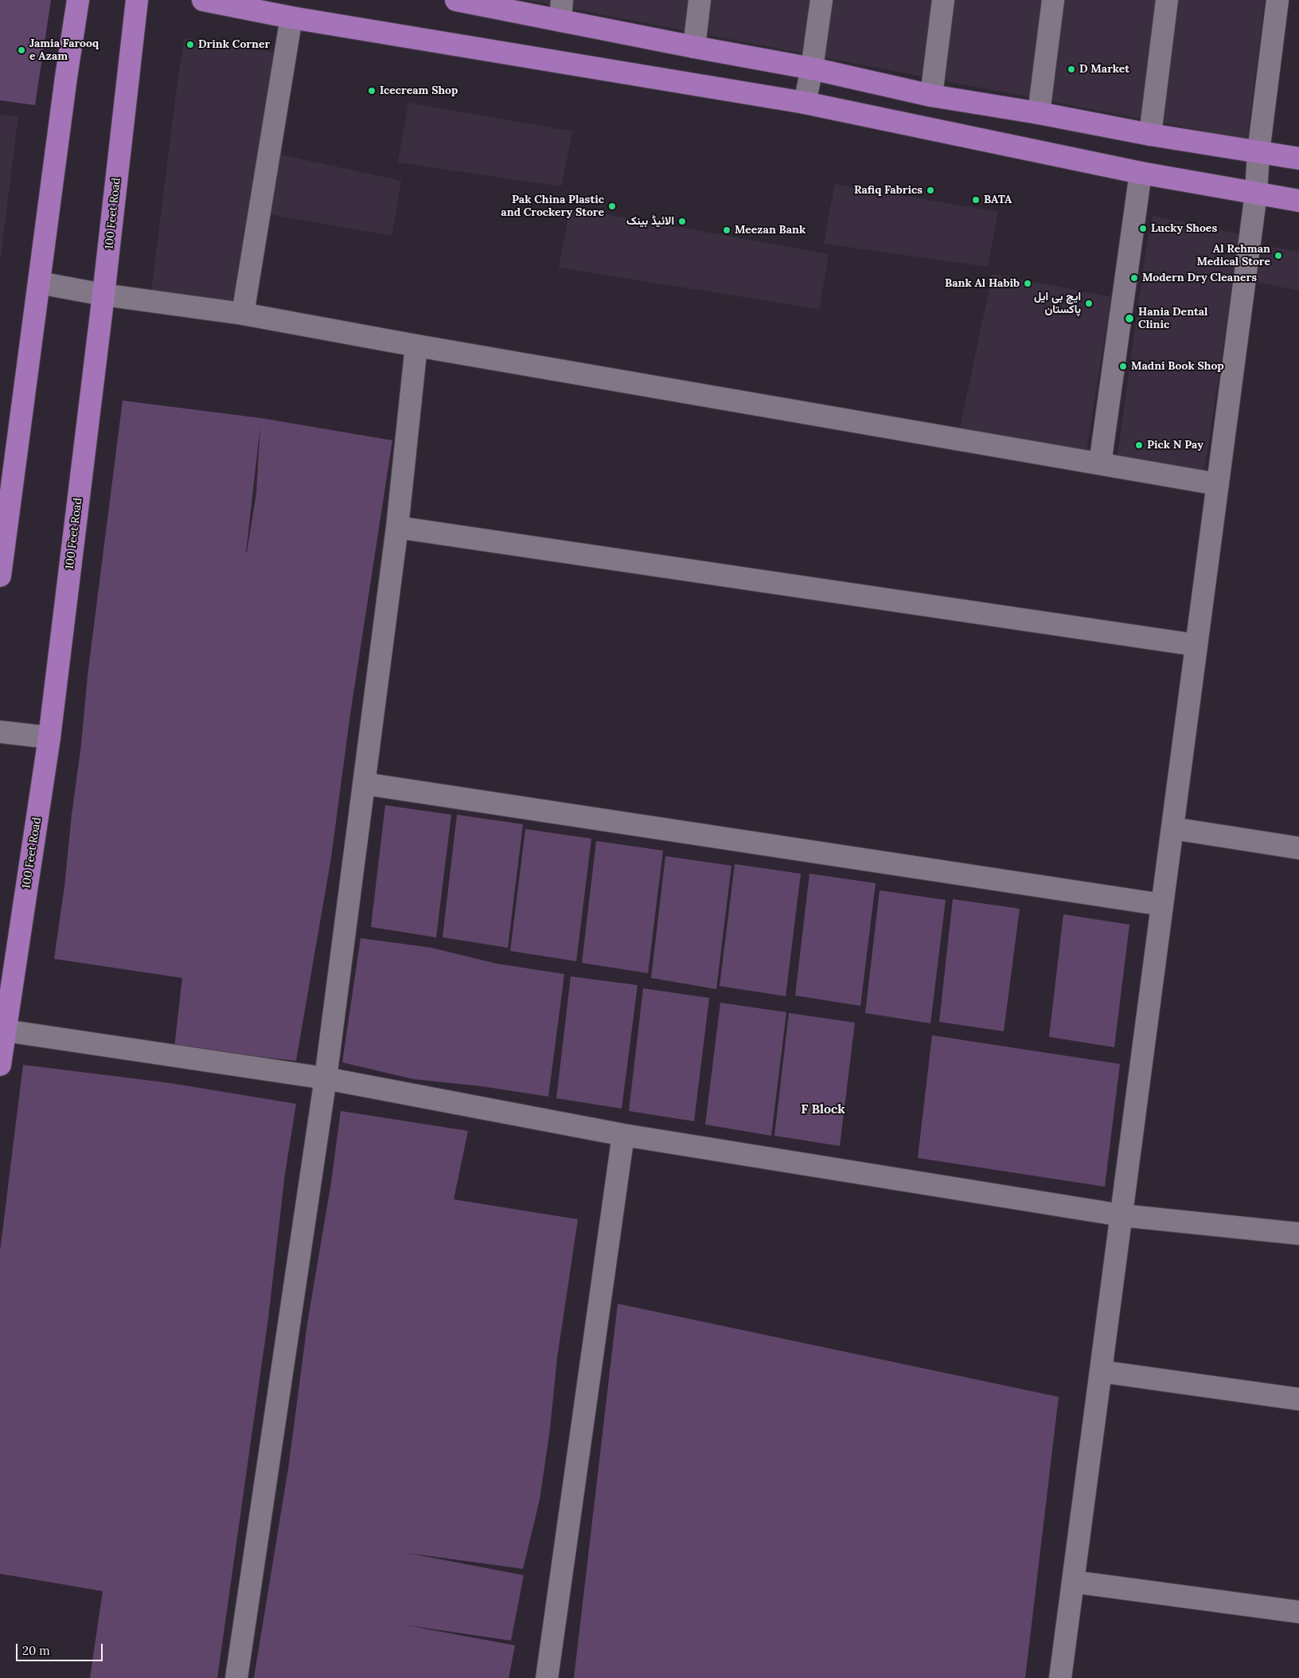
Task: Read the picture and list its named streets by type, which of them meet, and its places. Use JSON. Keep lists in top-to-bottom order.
{
  "streets": {
    "main road": ["100 Feet Road"]
  },
  "districts": ["F Block"],
  "places": [
    "Drink Corner",
    "Jamia Farooq e Azam",
    "D Market",
    "Icecream Shop",
    "Rafiq Fabrics",
    "BATA",
    "Pak China Plastic and Crockery Store",
    "الائیڈ بینک",
    "Lucky Shoes",
    "Meezan Bank",
    "Al Rehman Medical Store",
    "Modern Dry Cleaners",
    "Bank Al Habib",
    "ایچ بی ایل پاکستان",
    "Hania Dental Clinic",
    "Madni Book Shop",
    "Pick N Pay"
  ],
  "scale_bar": "20 m"
}
